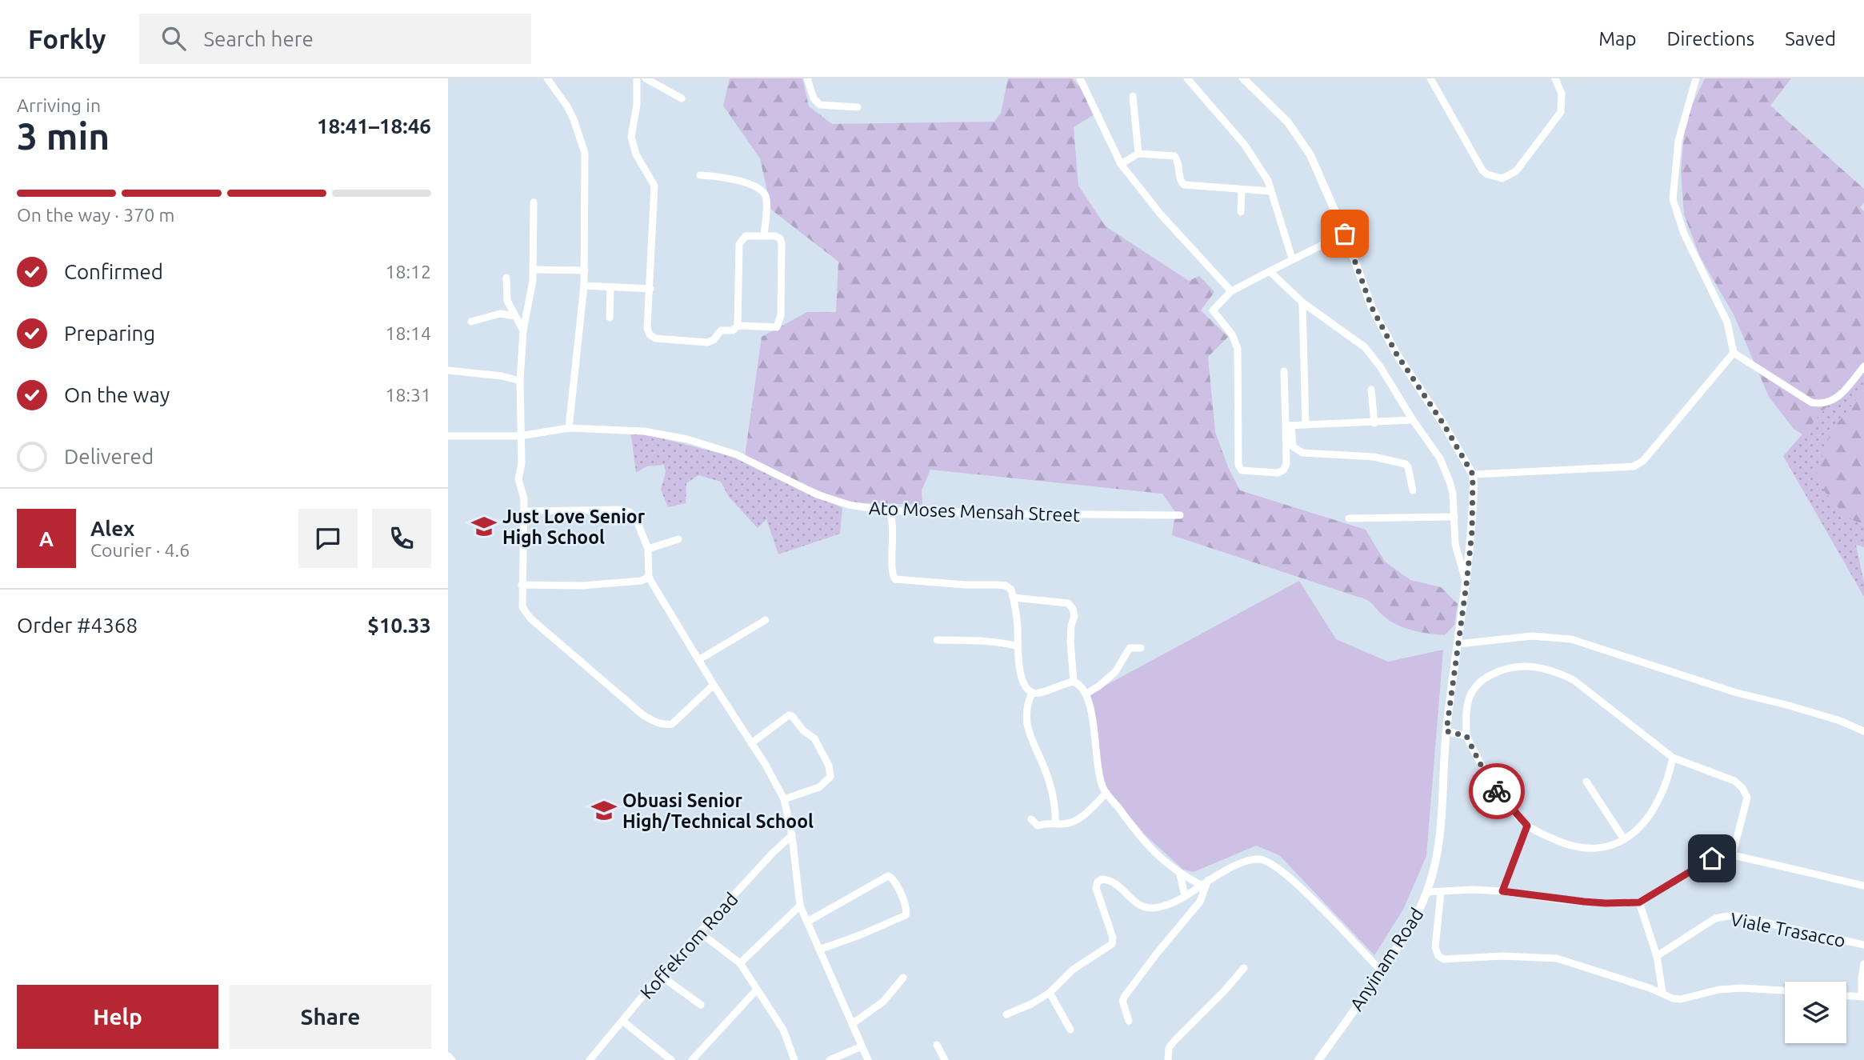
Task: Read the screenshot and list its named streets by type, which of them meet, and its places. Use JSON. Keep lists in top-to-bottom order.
{
  "streets": {
    "street": [
      "Ato Moses Mensah Street",
      "Viale Trasacco",
      "Koffekrom Road",
      "Anyinam Road"
    ]
  },
  "places": {
    "school or university": ["Just Love Senior High School", "Obuasi Senior High/Technical School"]
  },
  "page": {
    "header": "Forkly",
    "search": "Search here",
    "nav": ["Map", "Directions", "Saved"],
    "heading": ["3 min", "Arriving in", "18:41–18:46"],
    "panel": [
      "Alex",
      "Courier · 4.6",
      "Order #4368",
      "$10.33"
    ],
    "bar": "On the way · 370 m",
    "list": [
      ["Confirmed", "18:12"],
      ["Preparing", "18:14"],
      ["On the way", "18:31"],
      "Delivered"
    ],
    "round": "A",
    "buttons": ["Help", "Share"]
  }
}
